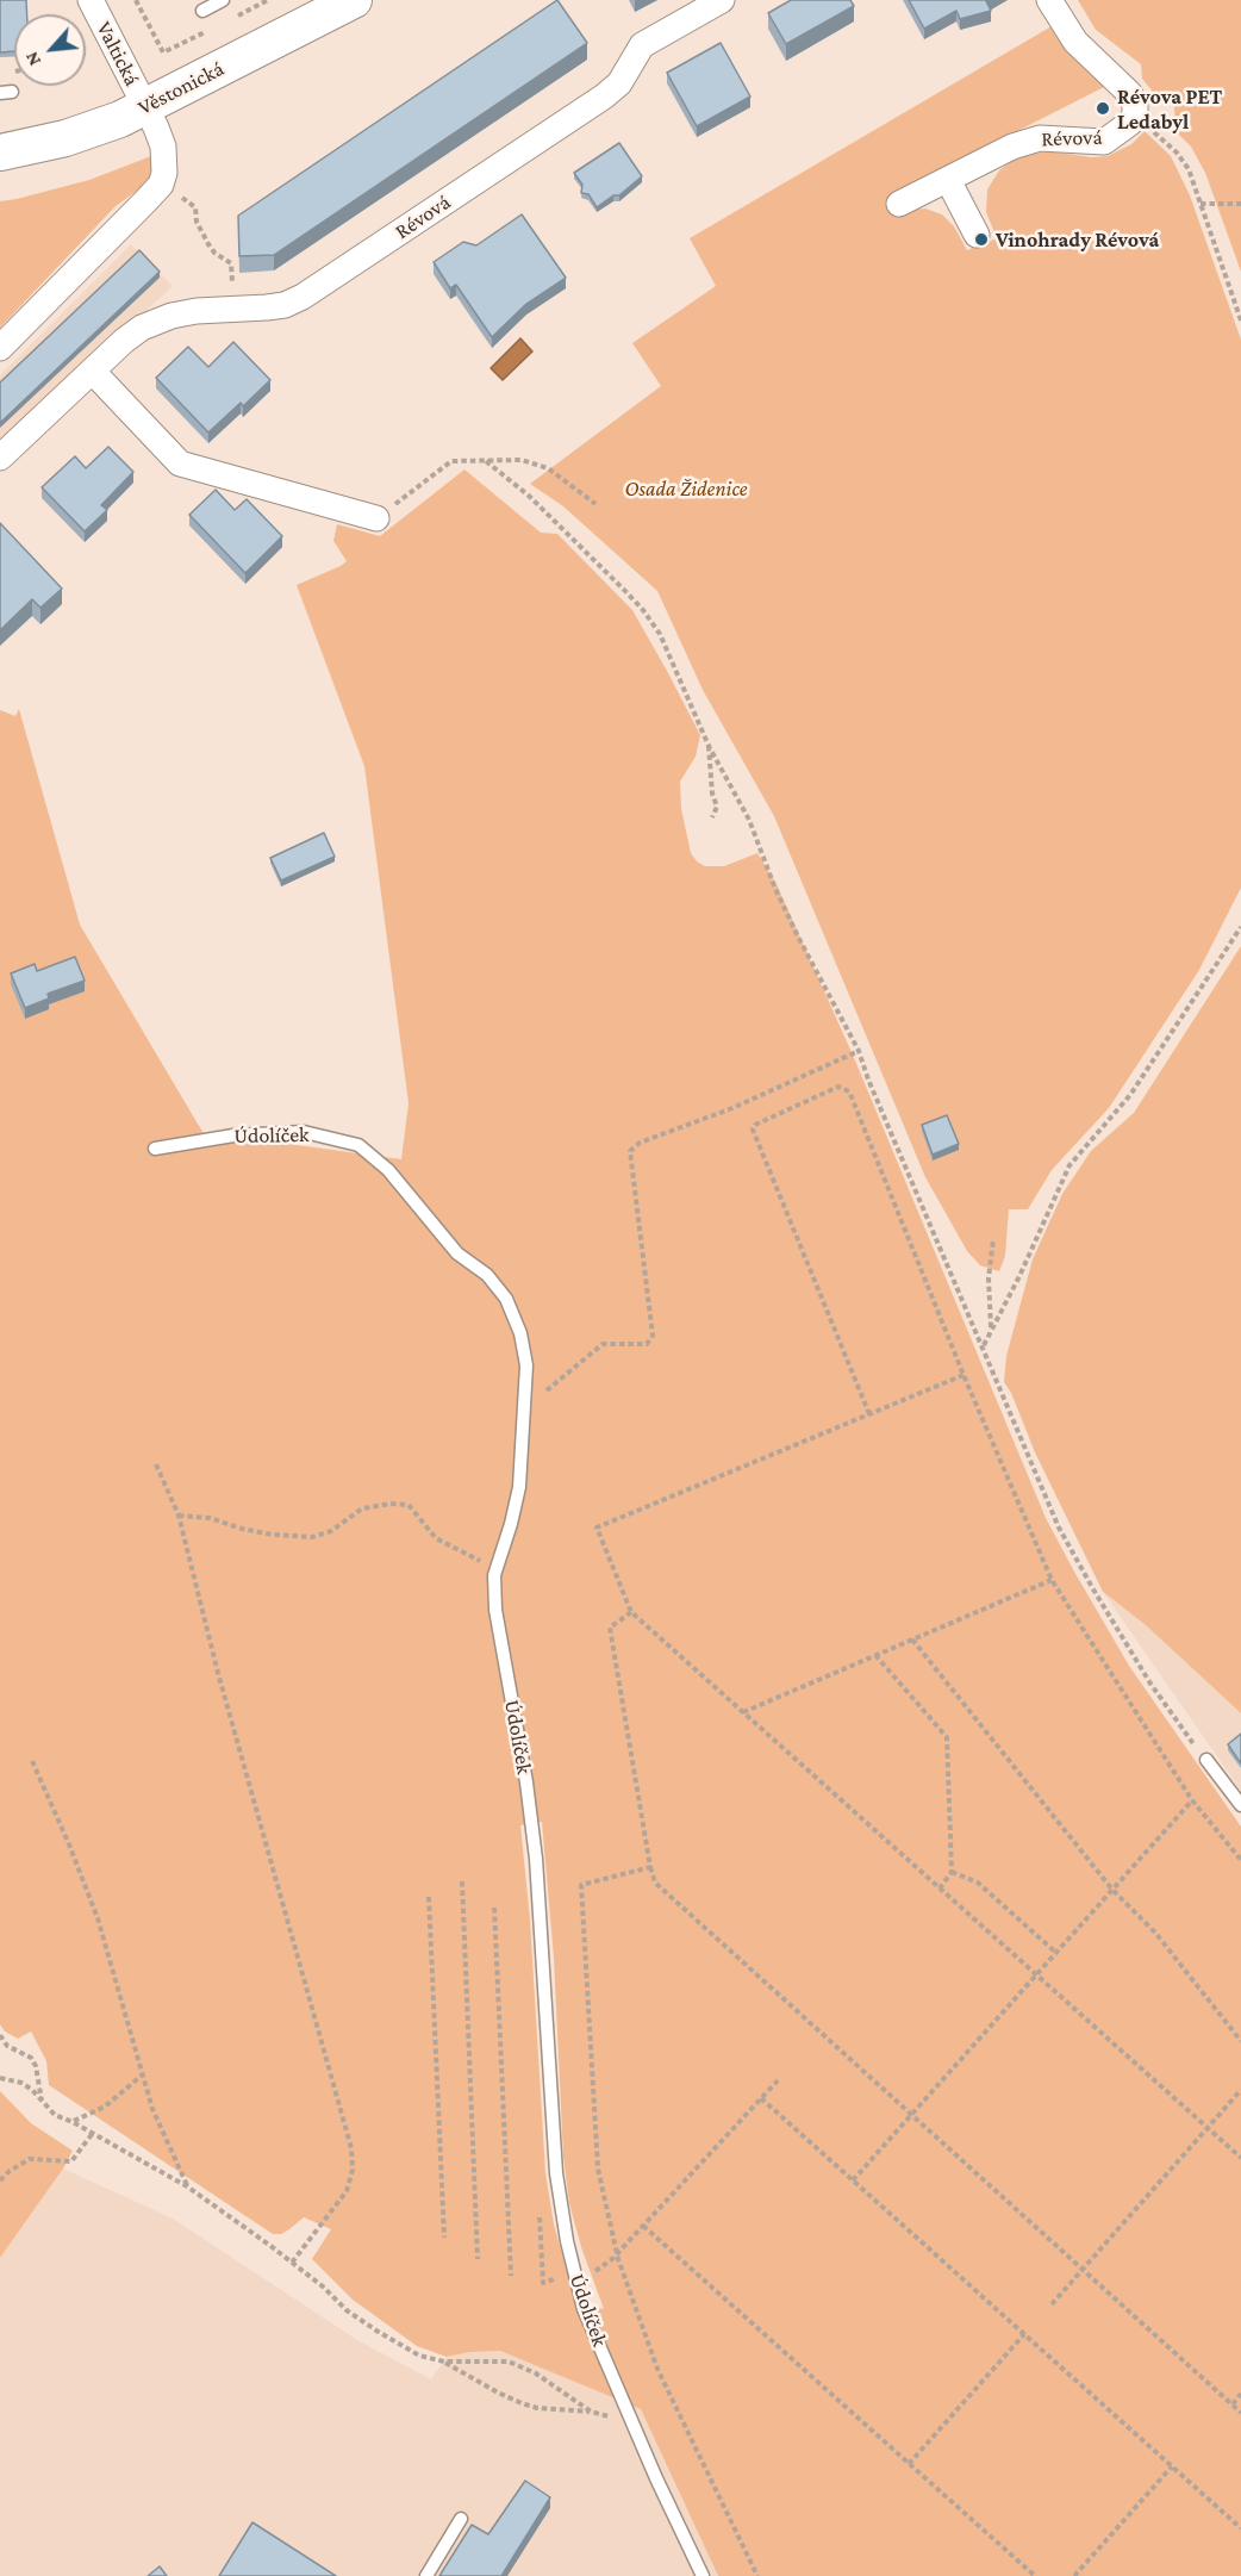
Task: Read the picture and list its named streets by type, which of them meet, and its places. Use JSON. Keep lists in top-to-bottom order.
{
  "streets": {
    "street": ["Valtická", "Věstonická", "Révová"],
    "lane": ["Údolíček"]
  },
  "crossings": [
    ["Valtická", "Věstonická"]
  ],
  "parks": ["Osada Židenice"],
  "places": ["Révova PET Ledabyl", "Vinohrady Révová"],
  "north": "bottom left"
}
